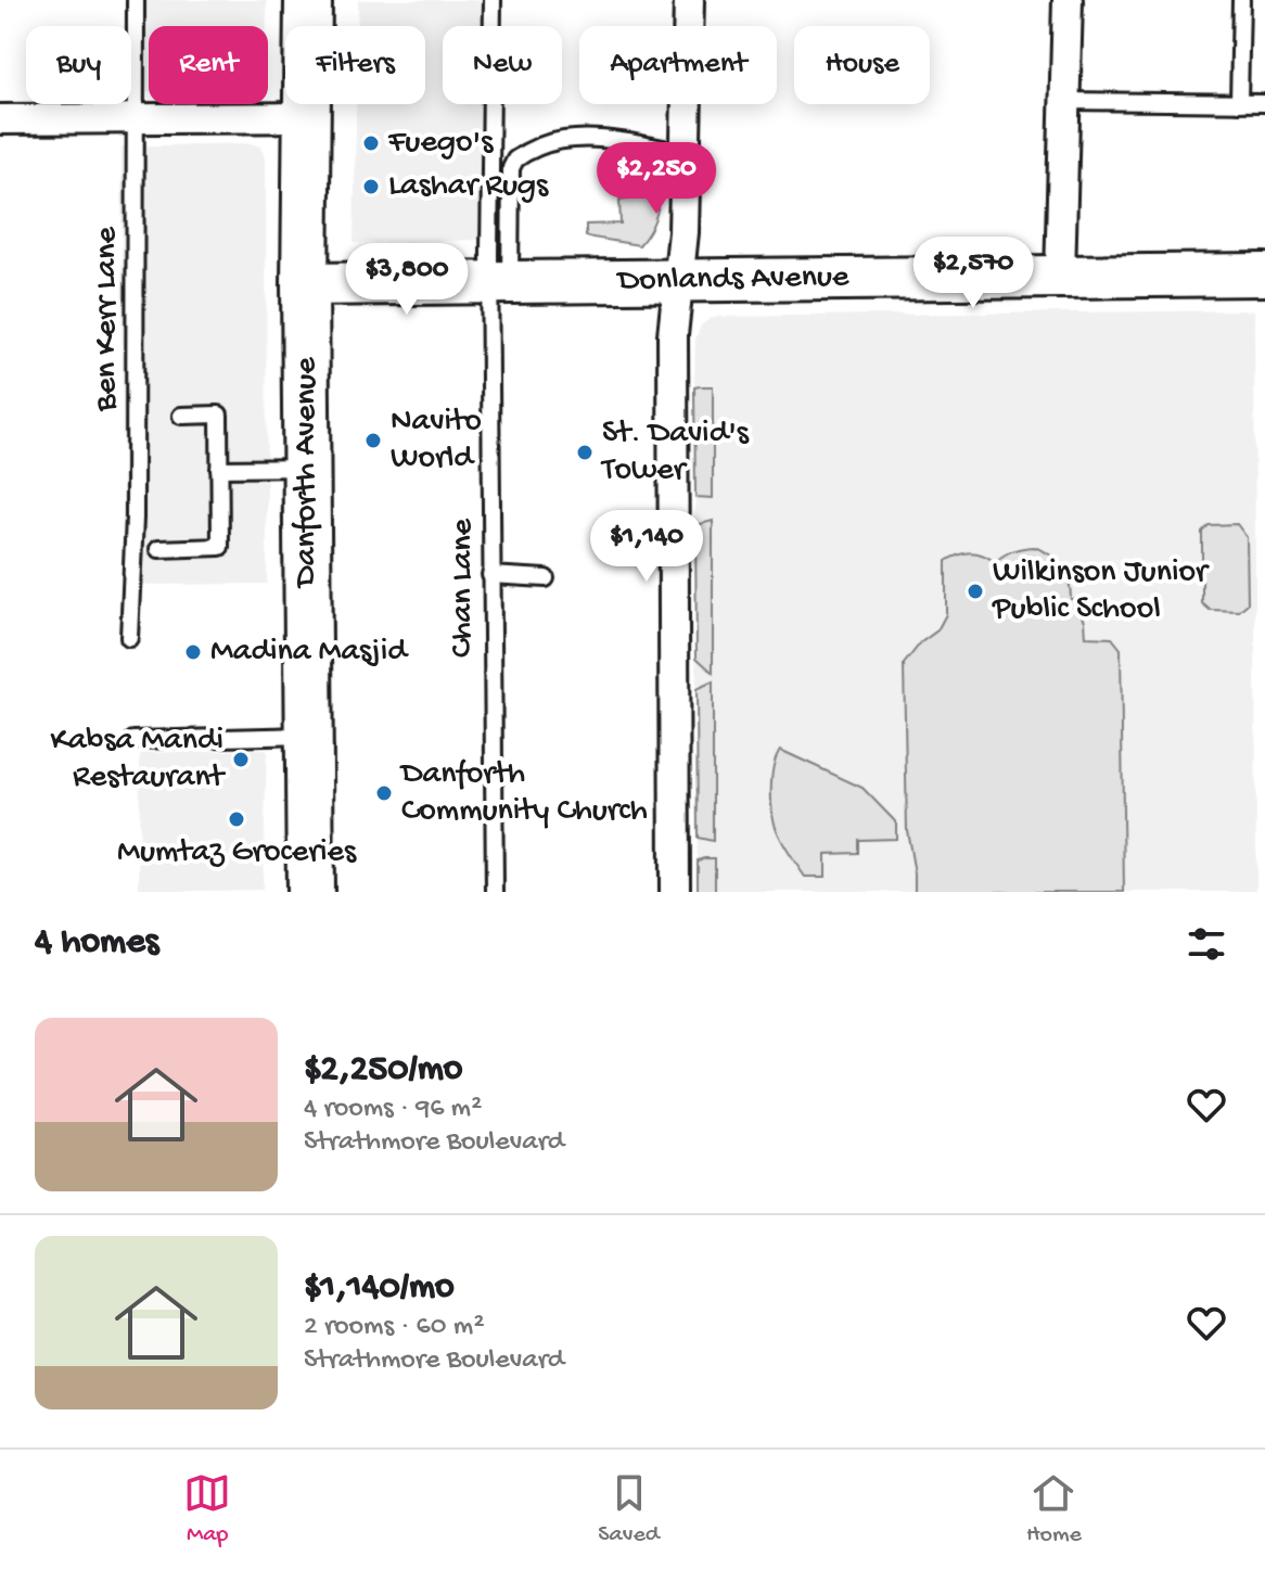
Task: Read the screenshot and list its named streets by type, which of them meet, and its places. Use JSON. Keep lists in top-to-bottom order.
{
  "streets": {
    "main road": ["Danforth Avenue"],
    "street": ["Donlands Avenue"],
    "lane": ["Ben Kerr Lane", "Chan Lane"]
  },
  "crossings": [
    ["Donlands Avenue", "Danforth Avenue"],
    ["Donlands Avenue", "Chan Lane"]
  ],
  "places": [
    "Fuego's",
    "Lashar Rugs",
    "Navito World",
    "St. David's Tower",
    "Wilkinson Junior Public School",
    "Madina Masjid",
    "Kabsa Mandi Restaurant",
    "Danforth Community Church",
    "Mumtaz Groceries"
  ],
  "page": {
    "chip": [
      "Buy",
      "Rent",
      "Filters",
      "New",
      "Apartment",
      "House"
    ],
    "price": [
      "$2,250",
      "$2,570",
      "$3,800",
      "$1,140"
    ],
    "heading": "4 homes",
    "list": [
      {
        "name": "$2,250/mo",
        "note": "4 rooms · 96 m² · Strathmore Boulevard"
      },
      {
        "name": "$1,140/mo",
        "note": "2 rooms · 60 m² · Strathmore Boulevard"
      }
    ],
    "tabs": ["Map", "Saved", "Home"]
  }
}
